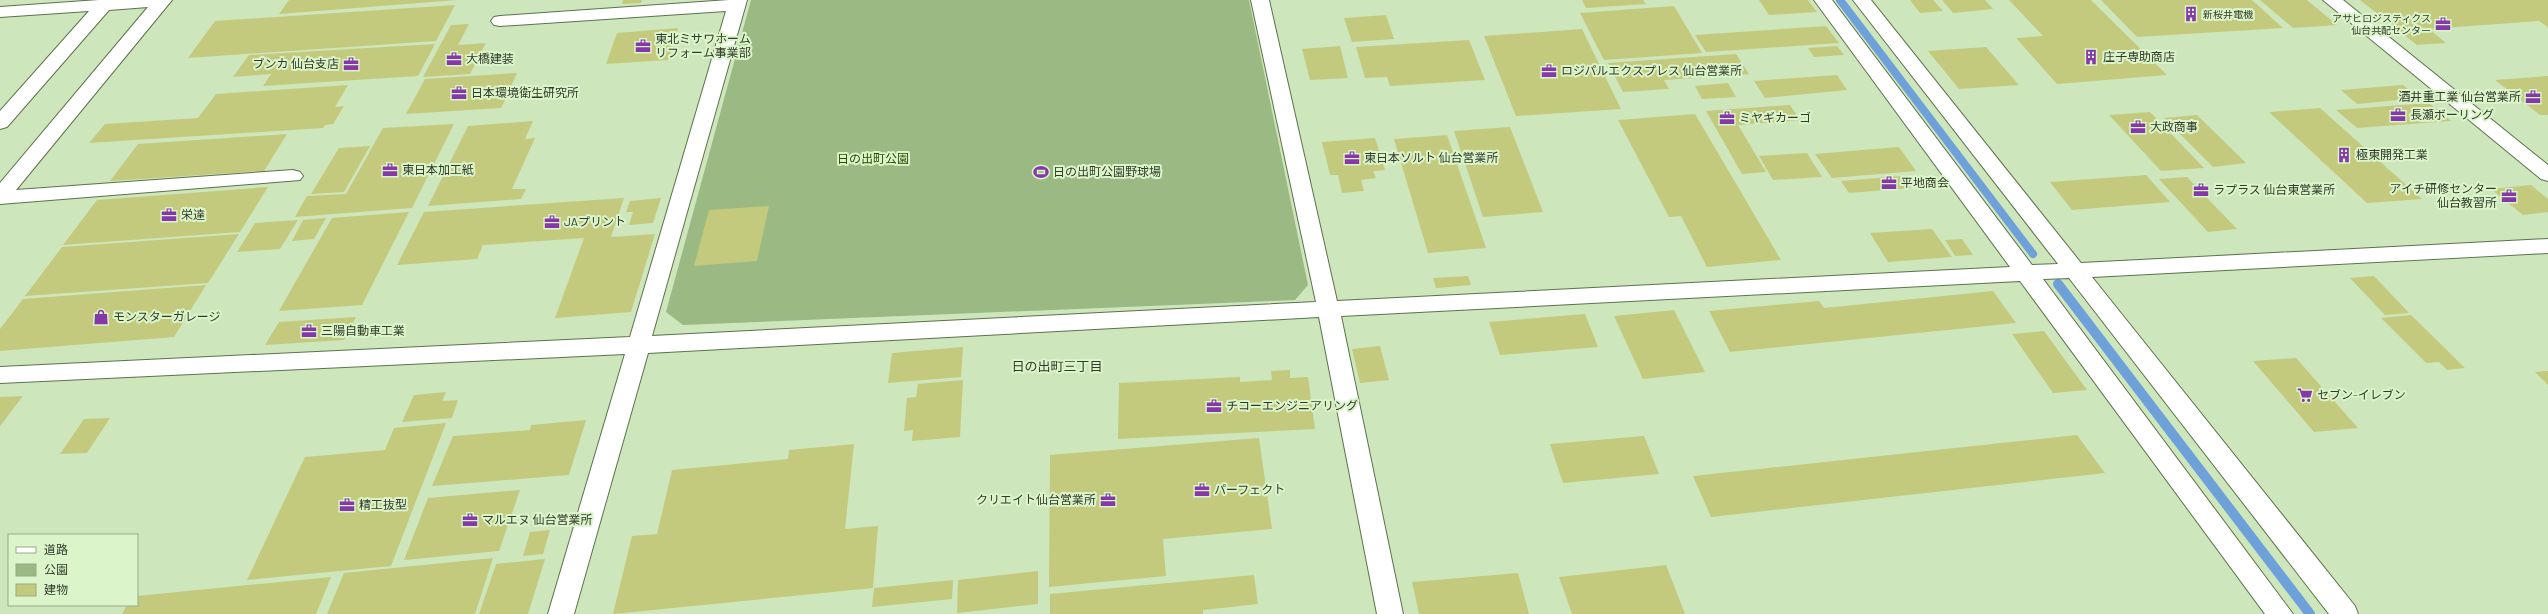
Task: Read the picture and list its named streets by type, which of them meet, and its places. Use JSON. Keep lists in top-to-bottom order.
{
  "districts": ["日の出町三丁目"],
  "parks": ["日の出町公園"],
  "places": {
    "building": ["新桜井電機", "庄子専助商店", "極東開発工業"],
    "office": [
      "アサヒロジスティクス 仙台共配センター",
      "東北ミサワホーム リフォーム事業部",
      "大橋建装",
      "ブンカ 仙台支店",
      "ロジパルエクスプレス 仙台営業所",
      "日本環境衛生研究所",
      "酒井重工業 仙台営業所",
      "長瀬ボーリング",
      "ミヤギカーゴ",
      "大政商事",
      "東日本ソルト 仙台営業所",
      "東日本加工紙",
      "平地商会",
      "ラプラス 仙台東営業所",
      "アイチ研修センター 仙台教習所",
      "栄達",
      "JAプリント",
      "三陽自動車工業",
      "チコーエンジニアリング",
      "パーフェクト",
      "クリエイト仙台営業所",
      "精工抜型",
      "マルエヌ 仙台営業所"
    ],
    "sports": ["日の出町公園野球場"],
    "shop": ["モンスターガレージ"],
    "supermarket": ["セブン-イレブン"]
  },
  "legend": ["道路", "公園", "建物"]
}
